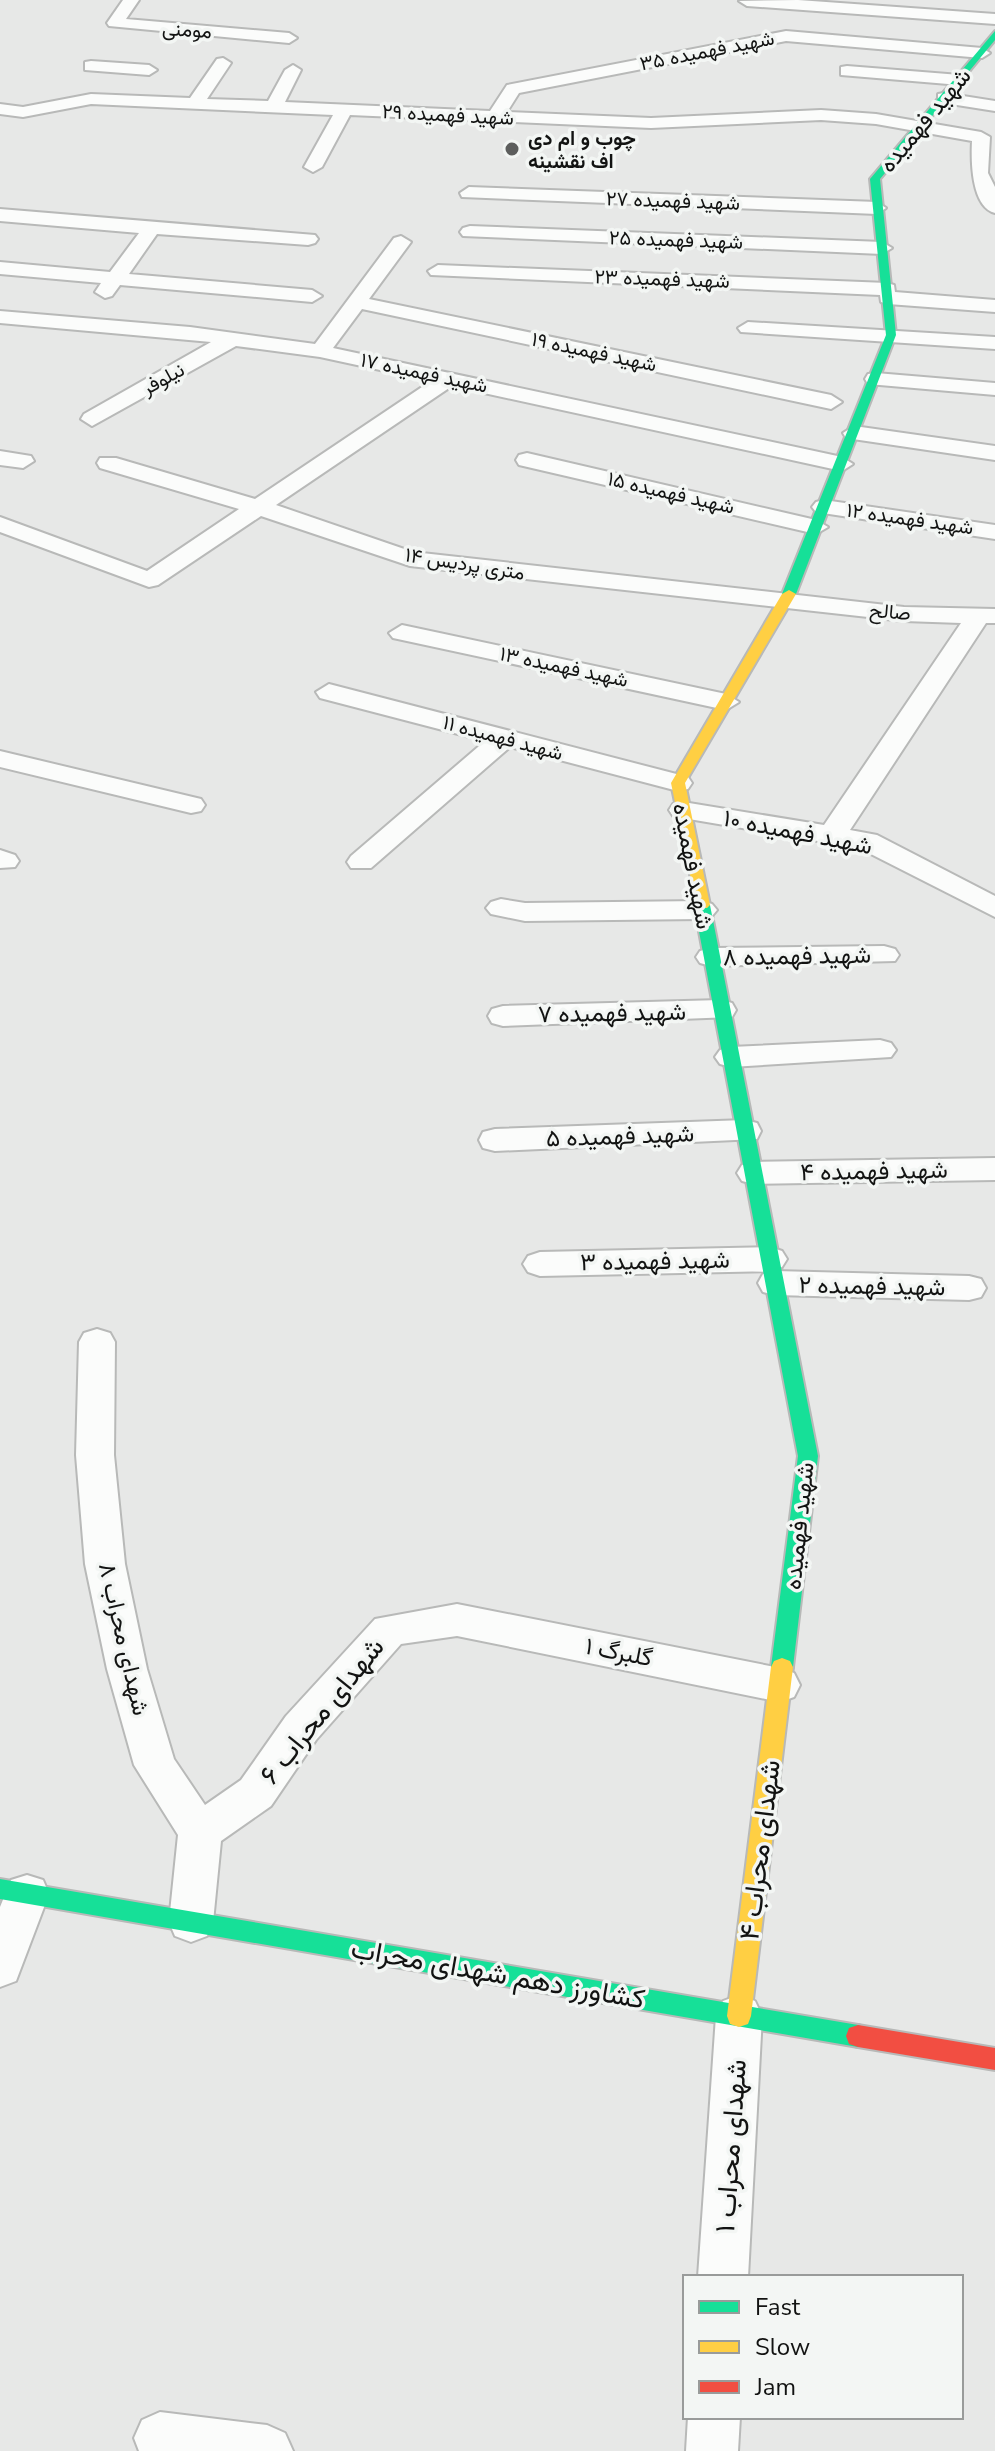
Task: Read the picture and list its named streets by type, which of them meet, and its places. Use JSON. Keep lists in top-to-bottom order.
{
  "streets": {
    "street": [
      "مومنی",
      "شهید فهمیده ۳۵",
      "شهید فهمیده ۲۹",
      "شهید فهمیده",
      "شهید فهمیده ۲۷",
      "شهید فهمیده ۲۵",
      "شهید فهمیده ۲۳",
      "شهید فهمیده ۱۹",
      "شهید فهمیده ۱۷",
      "نیلوفر",
      "شهید فهمیده ۱۵",
      "شهید فهمیده ۱۲",
      "۱۴ متری پردیس",
      "صالح",
      "شهید فهمیده ۱۳",
      "شهید فهمیده ۱۱",
      "شهید فهمیده ۱۰",
      "شهید فهمیده ۸",
      "شهید فهمیده ۷",
      "شهید فهمیده ۵",
      "شهید فهمیده ۴",
      "شهید فهمیده ۳",
      "شهید فهمیده ۲",
      "شهدای محراب ۸",
      "گلبرگ ۱",
      "شهدای محراب ۶",
      "شهدای محراب ۴",
      "کشاورز دهم شهدای محراب",
      "شهدای محراب ۱"
    ]
  },
  "crossings": [
    ["شهید فهمیده ۳۵", "شهید فهمیده ۲۹"],
    ["شهید فهمیده ۳۵", "شهید فهمیده"],
    ["شهید فهمیده ۲۹", "شهید فهمیده"],
    ["شهید فهمیده", "شهید فهمیده ۲۷"],
    ["شهید فهمیده", "شهید فهمیده ۲۵"],
    ["شهید فهمیده", "شهید فهمیده ۲۳"],
    ["شهید فهمیده", "شهید فهمیده ۱۷"],
    ["شهید فهمیده", "شهید فهمیده ۱۵"],
    ["شهید فهمیده", "شهید فهمیده ۱۲"],
    ["شهید فهمیده", "۱۴ متری پردیس"],
    ["شهید فهمیده", "صالح"],
    ["شهید فهمیده", "شهید فهمیده ۱۳"],
    ["شهید فهمیده", "شهید فهمیده ۱۱"],
    ["شهید فهمیده", "شهید فهمیده ۱۰"],
    ["شهید فهمیده", "شهید فهمیده ۸"],
    ["شهید فهمیده", "شهید فهمیده ۷"],
    ["شهید فهمیده", "شهید فهمیده ۵"],
    ["شهید فهمیده", "شهید فهمیده ۴"],
    ["شهید فهمیده", "شهید فهمیده ۳"],
    ["شهید فهمیده", "شهید فهمیده ۲"],
    ["شهید فهمیده", "گلبرگ ۱"],
    ["شهید فهمیده", "شهدای محراب ۴"],
    ["شهید فهمیده ۱۷", "نیلوفر"],
    ["شهید فهمیده ۱۵", "شهید فهمیده ۱۲"],
    ["۱۴ متری پردیس", "صالح"],
    ["شهید فهمیده ۱۱", "شهید فهمیده ۱۰"],
    ["شهید فهمیده ۳", "شهید فهمیده ۲"],
    ["شهدای محراب ۸", "شهدای محراب ۶"],
    ["گلبرگ ۱", "شهدای محراب ۶"],
    ["گلبرگ ۱", "شهدای محراب ۴"],
    ["شهدای محراب ۴", "کشاورز دهم شهدای محراب"],
    ["شهدای محراب ۴", "شهدای محراب ۱"],
    ["کشاورز دهم شهدای محراب", "شهدای محراب ۱"]
  ],
  "places": ["چوب و ام دی اف نقشینه"],
  "legend": ["Fast", "Slow", "Jam"]
}
